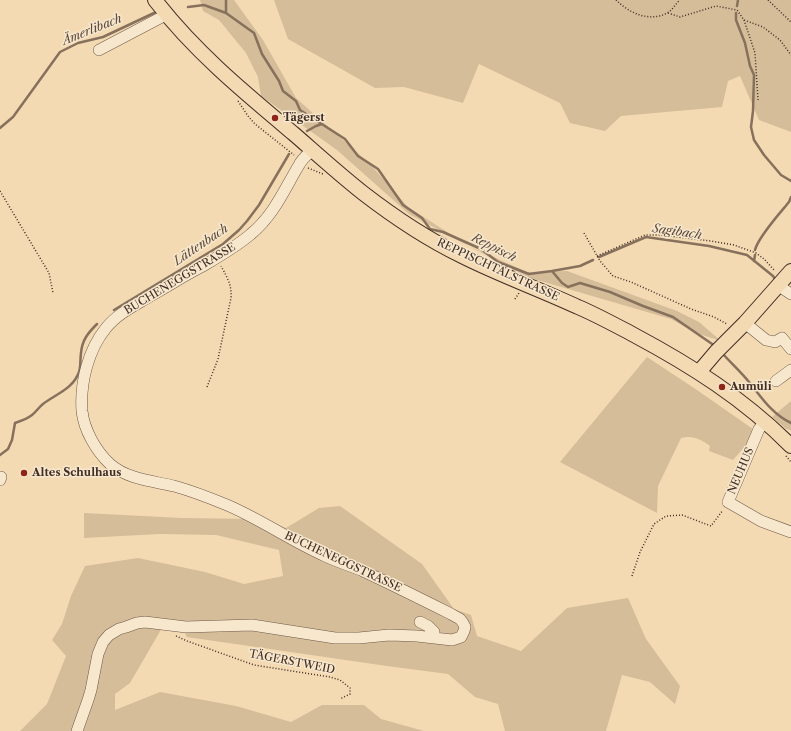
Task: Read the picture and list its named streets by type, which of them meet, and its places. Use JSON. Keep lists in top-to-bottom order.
{
  "streets": {
    "main road": ["REPPISCHTALSTRASSE"],
    "street": ["BUCHENEGGSTRASSE", "NEUHUS"],
    "path": ["TÄGERSTWEID"]
  },
  "crossings": [
    ["REPPISCHTALSTRASSE", "BUCHENEGGSTRASSE"],
    ["REPPISCHTALSTRASSE", "NEUHUS"]
  ],
  "water": [
    "Ämerlibach",
    "Sagibach",
    "Lättenbach",
    "Reppisch"
  ],
  "places": ["Tägerst", "Aumüli", "Altes Schulhaus"]
}
